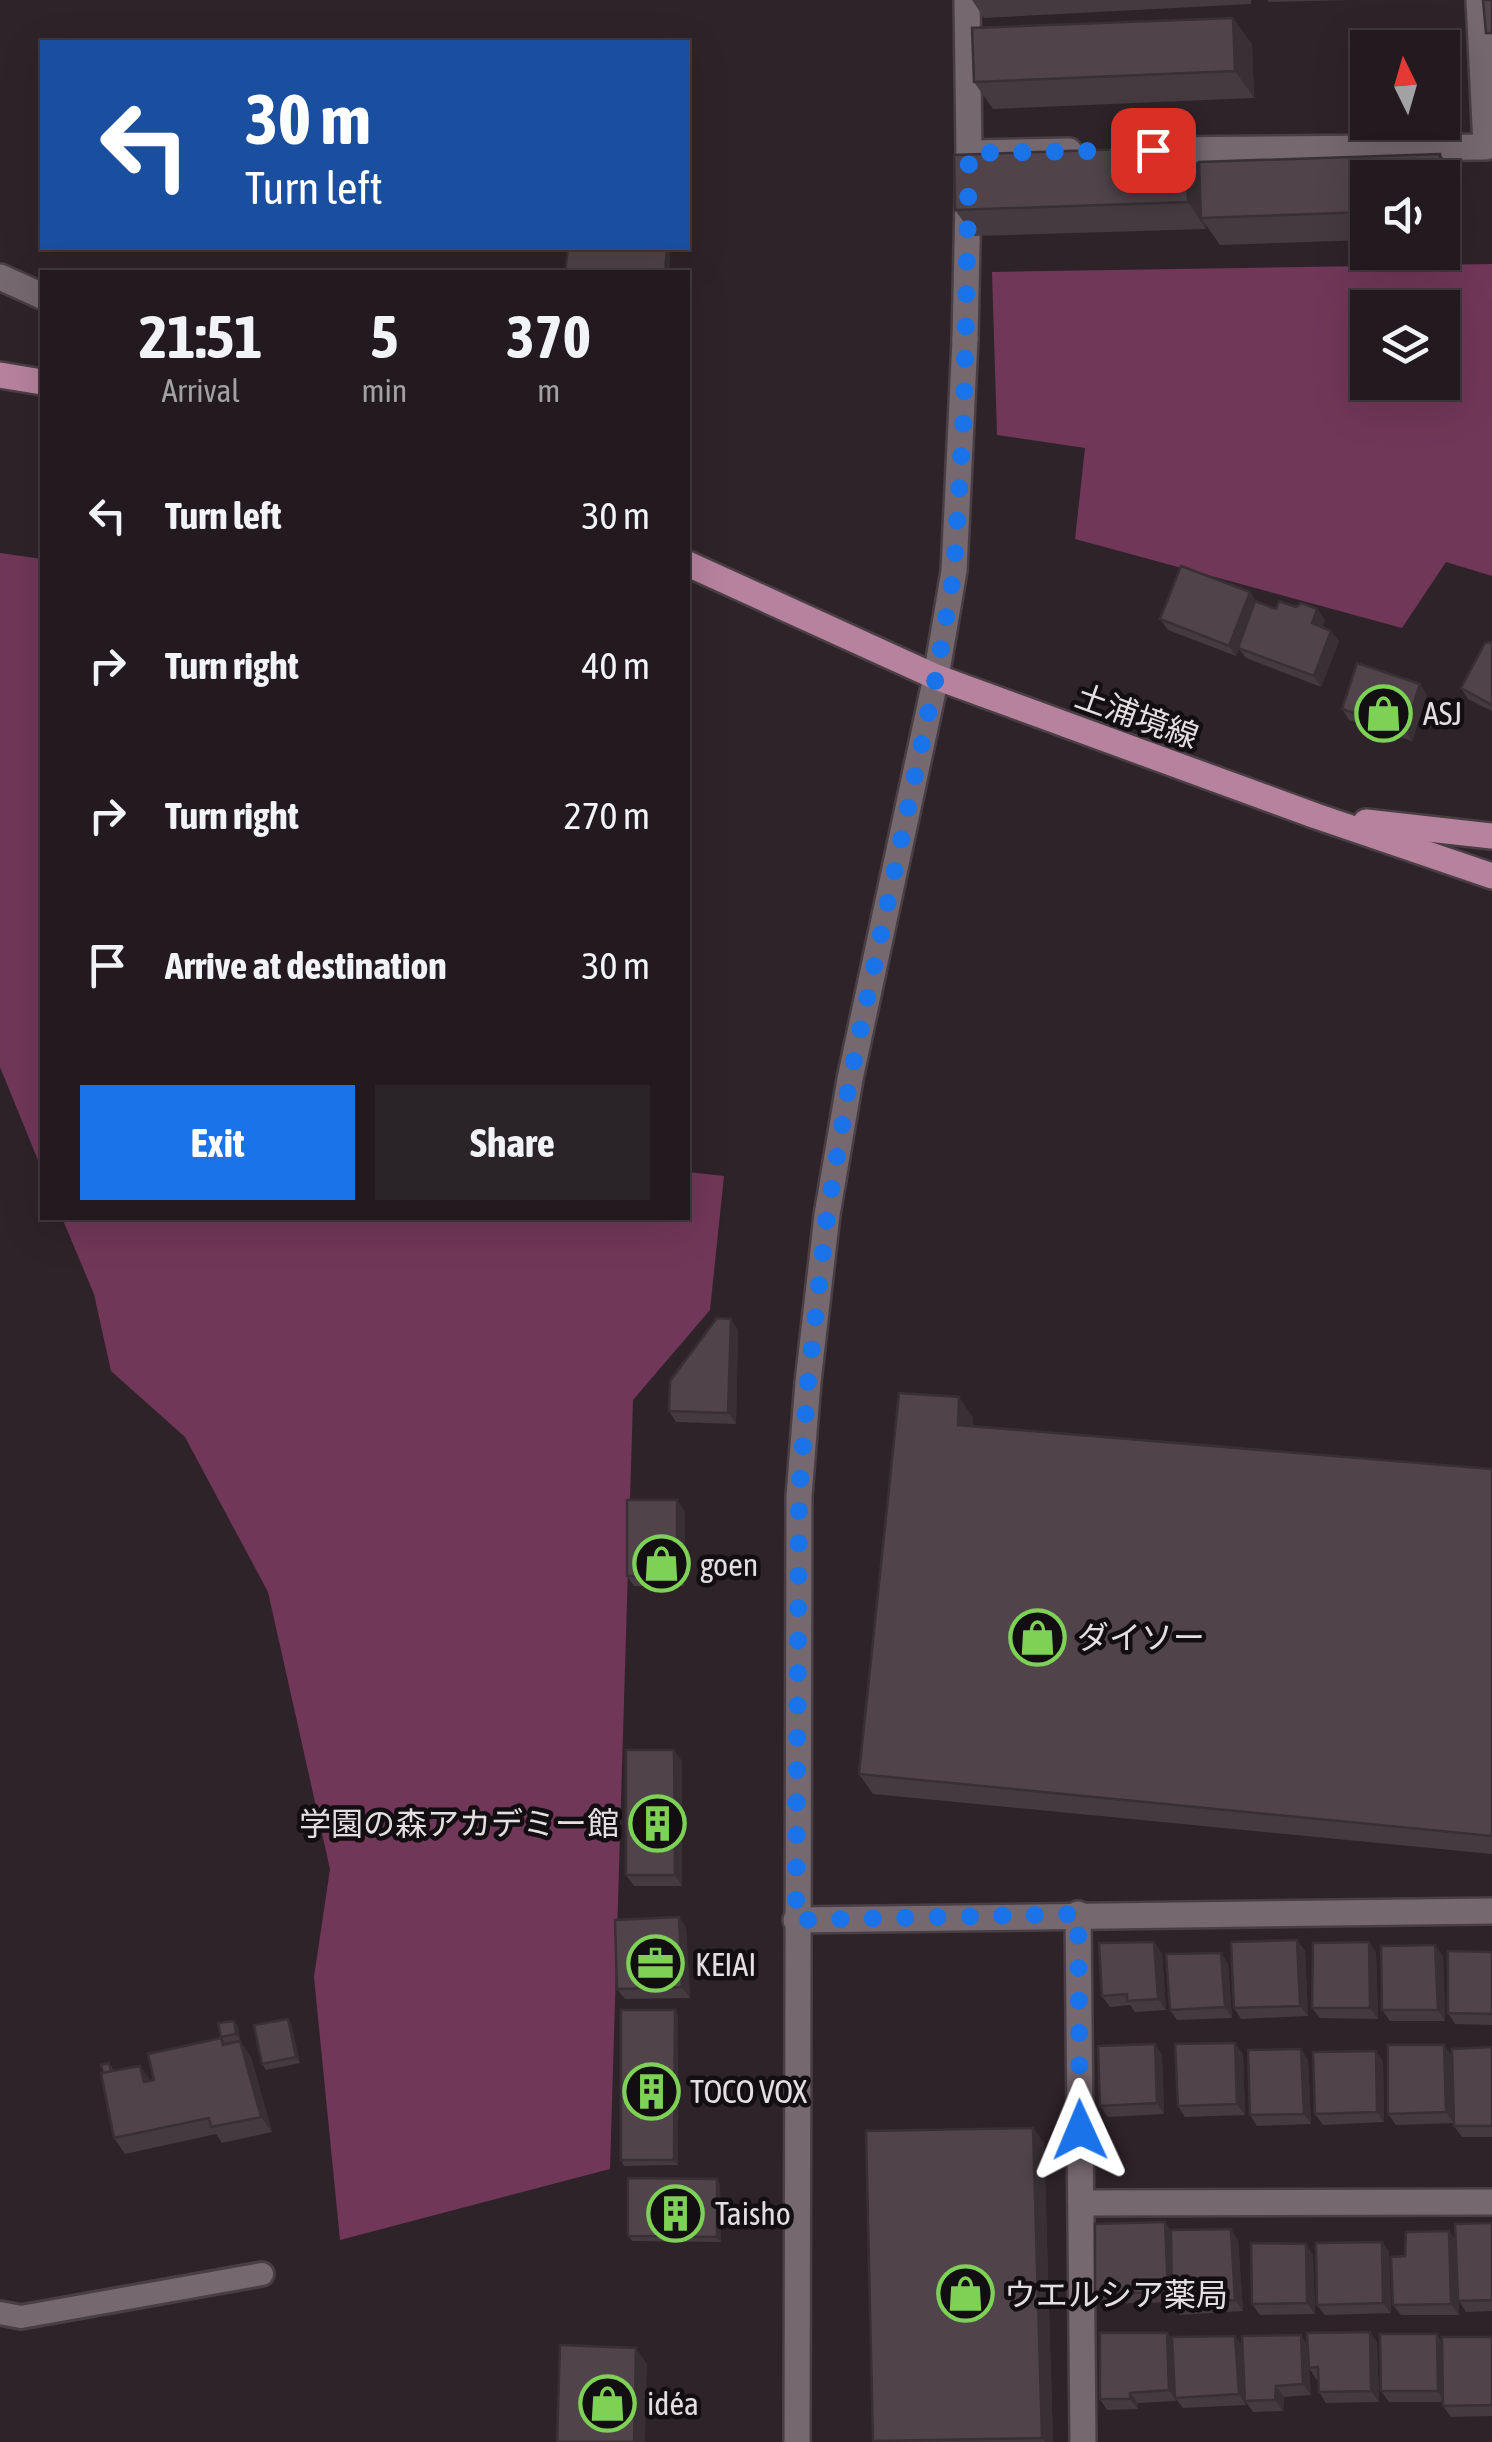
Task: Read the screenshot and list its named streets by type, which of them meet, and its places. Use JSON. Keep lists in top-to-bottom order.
{
  "streets": {
    "main road": ["土浦境線"]
  },
  "places": {
    "shop": [
      "ASJ",
      "goen",
      "ダイソー",
      "ウエルシア薬局",
      "idéa"
    ],
    "building": ["学園の森アカデミー館", "TOCO VOX", "Taisho"],
    "office": ["KEIAI"]
  },
  "north": "top",
  "page": {
    "turn": ["30 m", "Turn left"],
    "eta": [
      "21:51",
      "Arrival",
      "5",
      "min",
      "370",
      "m"
    ],
    "list": [
      {
        "name": "Turn left",
        "value": "30 m"
      },
      {
        "name": "Turn right",
        "value": "40 m"
      },
      {
        "name": "Turn right",
        "value": "270 m"
      },
      {
        "name": "Arrive at destination",
        "value": "30 m"
      }
    ],
    "buttons": ["Exit", "Share"]
  }
}
